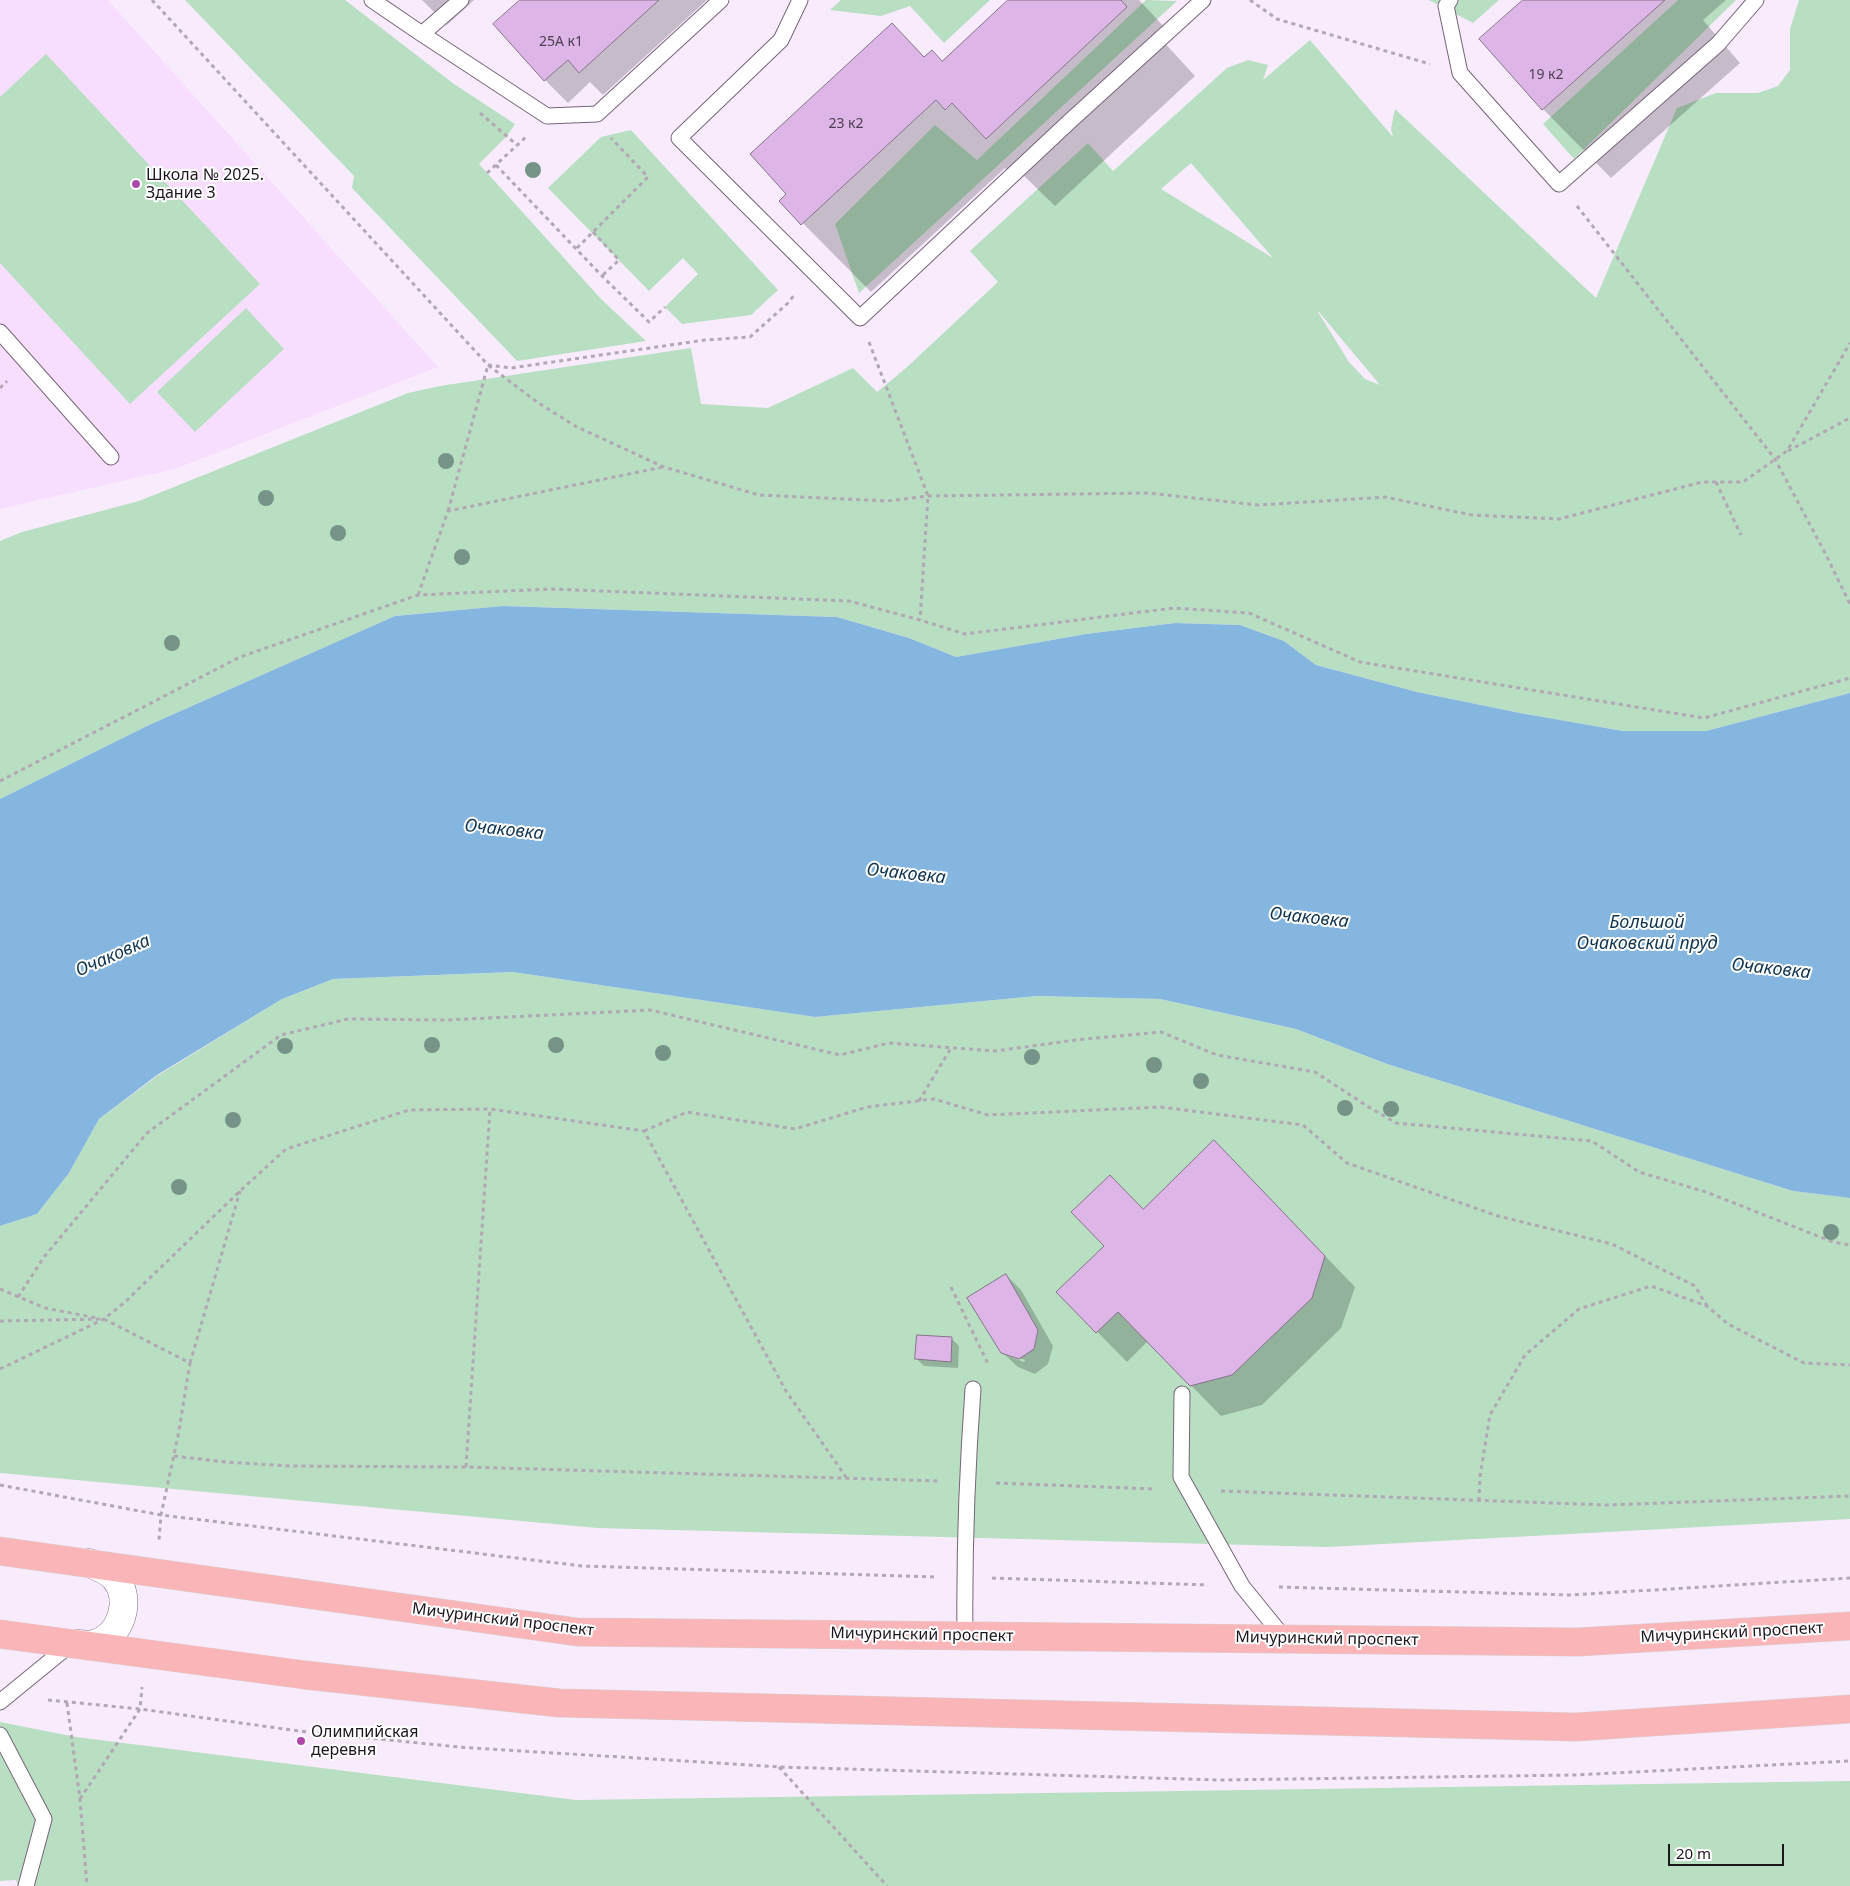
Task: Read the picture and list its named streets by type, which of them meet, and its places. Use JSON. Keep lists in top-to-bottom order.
{
  "streets": {
    "main road": ["Мичуринский проспект"]
  },
  "water": ["Очаковка", "Большой Очаковский пруд"],
  "places": ["Школа № 2025. Здание 3", "Олимпийская деревня"],
  "house_numbers": ["25А к1", "19 к2", "23 к2"],
  "scale_bar": "20 m"
}
